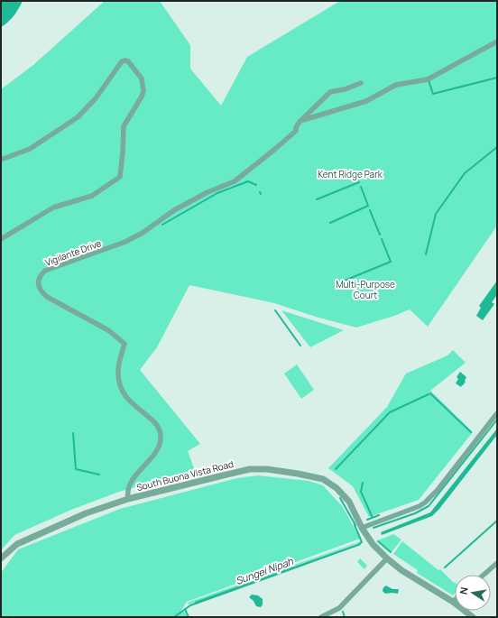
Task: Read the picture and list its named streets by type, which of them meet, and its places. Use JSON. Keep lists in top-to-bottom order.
{
  "streets": {
    "street": ["Vigilante Drive", "South Buona Vista Road"]
  },
  "crossings": [
    ["Vigilante Drive", "South Buona Vista Road"]
  ],
  "water": ["Sungei Nipah"],
  "parks": ["Kent Ridge Park", "Multi-Purpose Court"],
  "north": "left"
}
